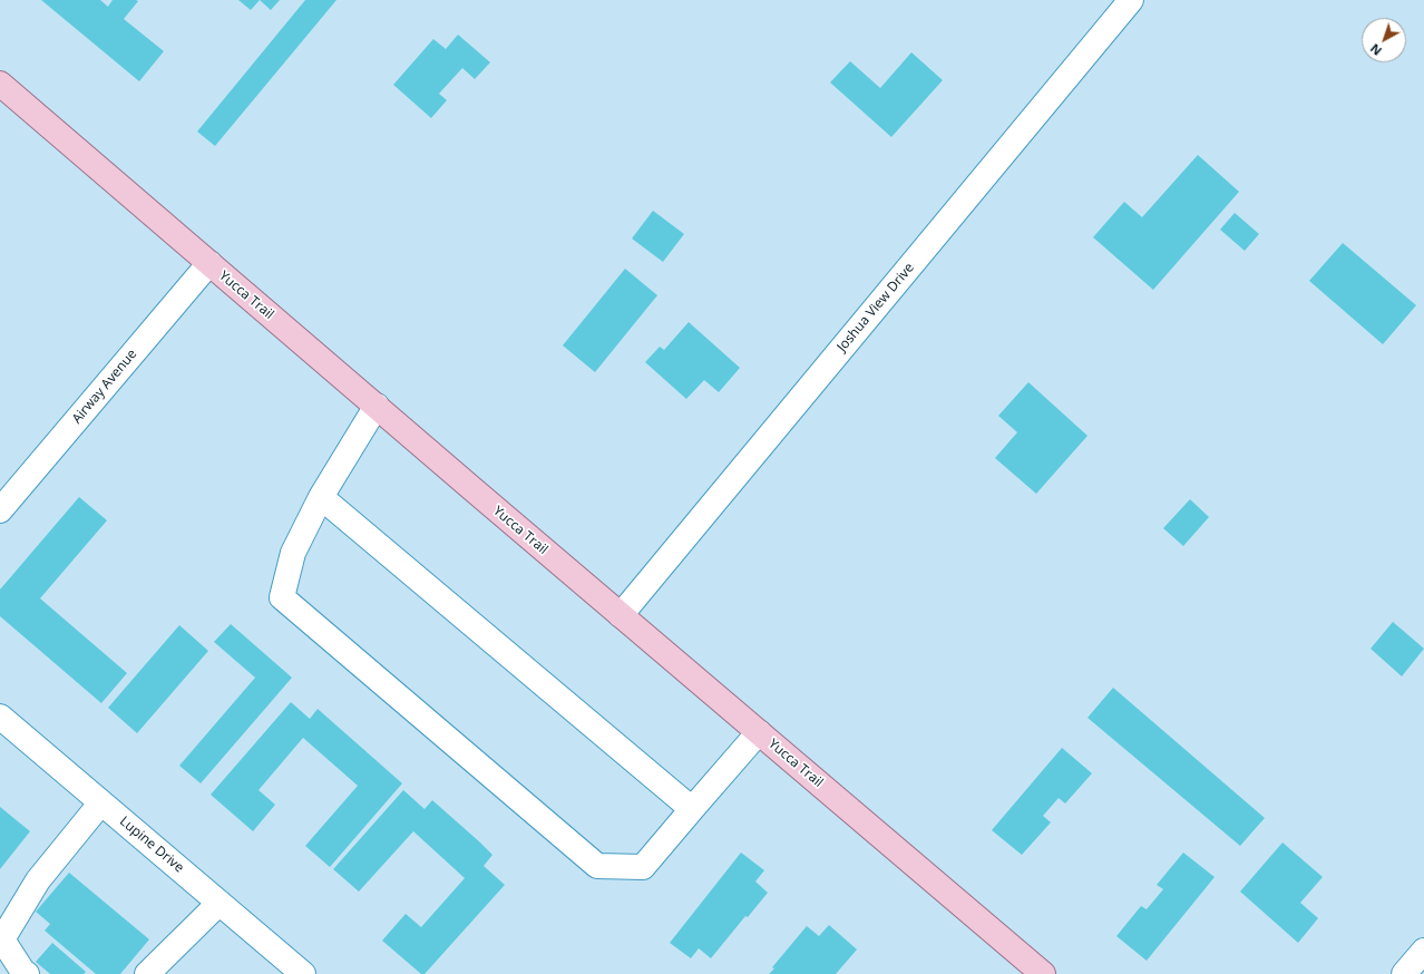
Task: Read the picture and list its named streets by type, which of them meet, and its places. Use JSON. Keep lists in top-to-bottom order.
{
  "streets": {
    "main road": ["Yucca Trail"],
    "street": ["Joshua View Drive", "Airway Avenue", "Lupine Drive"]
  },
  "crossings": [
    ["Yucca Trail", "Joshua View Drive"],
    ["Yucca Trail", "Airway Avenue"]
  ],
  "north": "bottom left"
}
